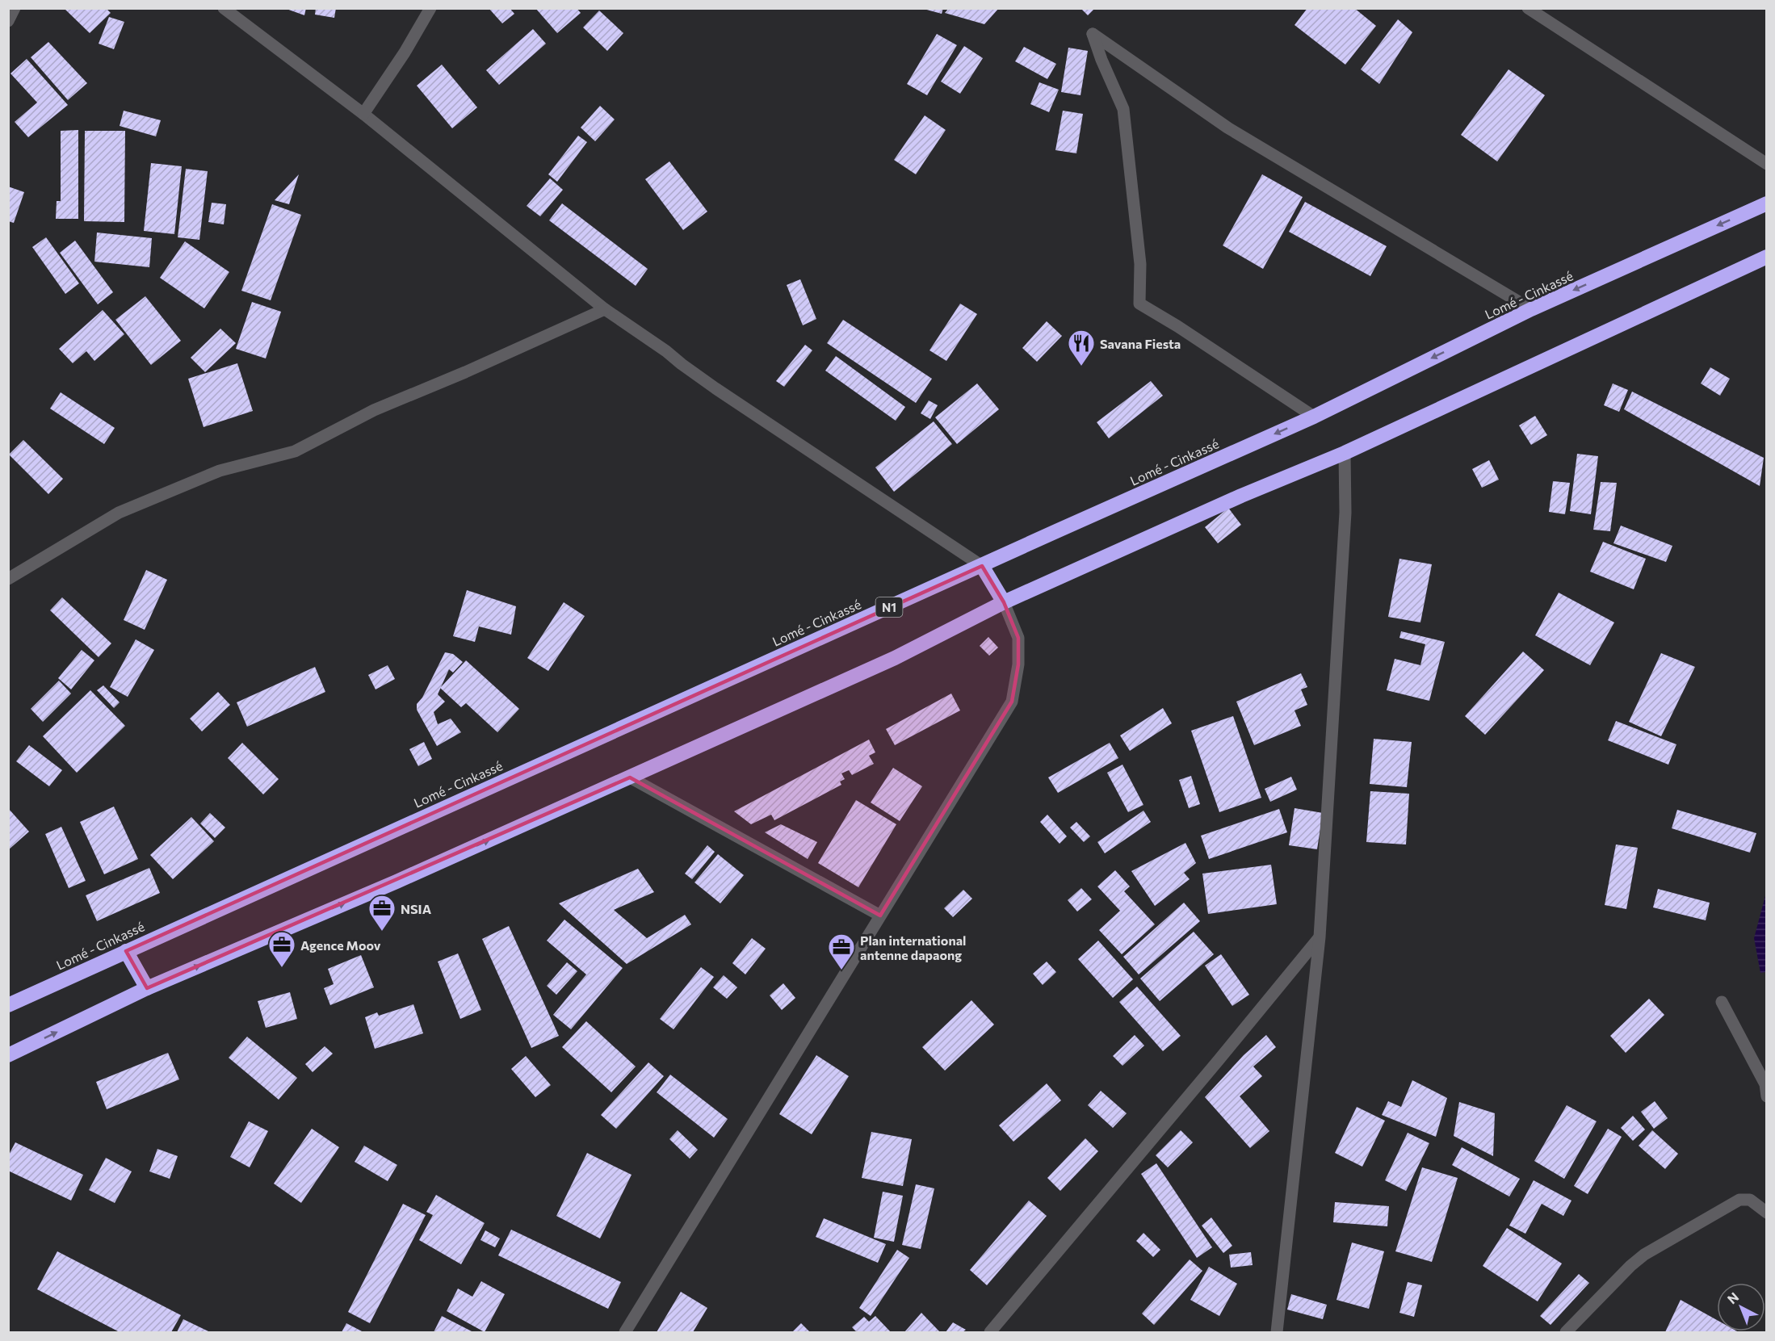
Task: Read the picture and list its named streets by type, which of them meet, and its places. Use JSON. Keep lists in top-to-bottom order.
{
  "streets": {
    "highway": ["Lomé - Cinkassé", "N1"]
  },
  "places": {
    "restaurant": ["Savana Fiesta"],
    "office": ["NSIA", "Agence Moov", "Plan international antenne dapaong"]
  },
  "north": "top left"
}
